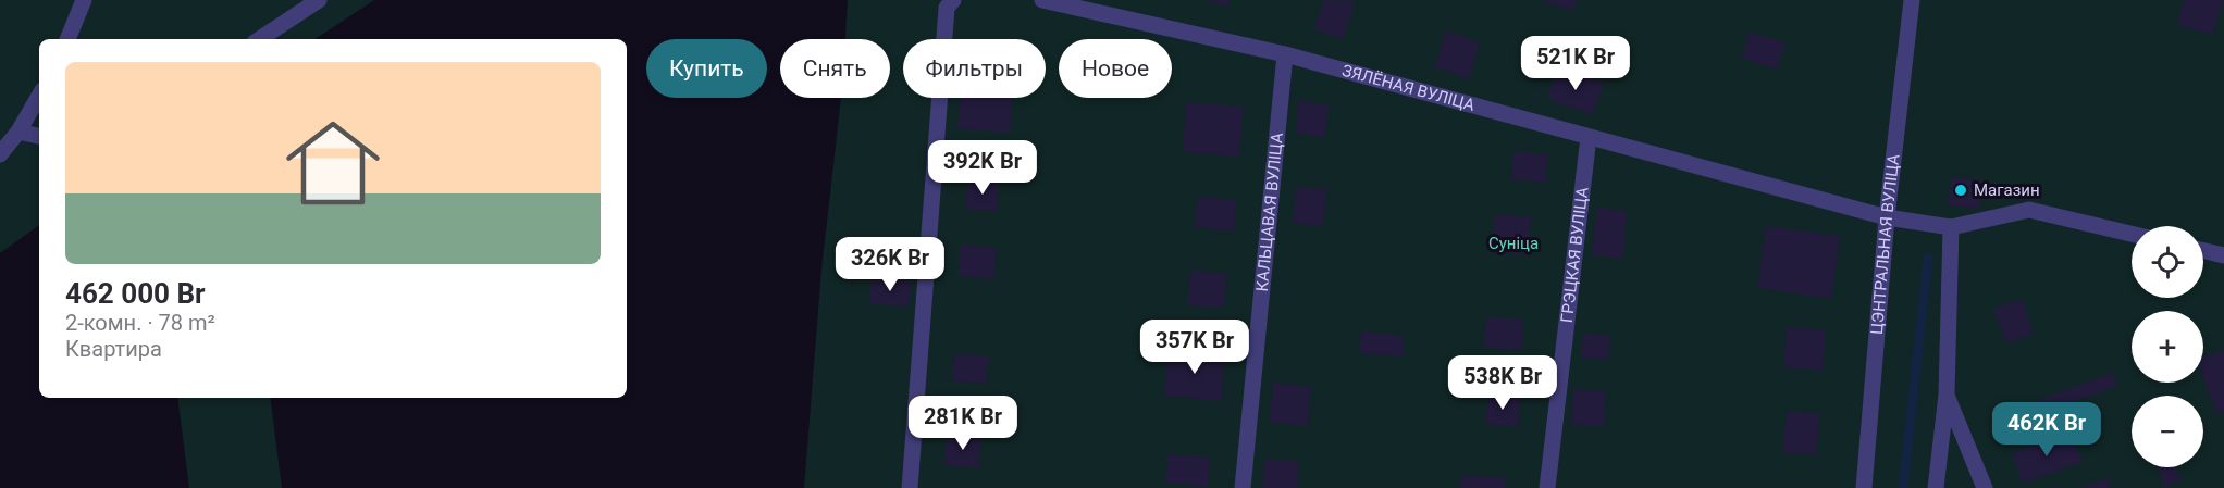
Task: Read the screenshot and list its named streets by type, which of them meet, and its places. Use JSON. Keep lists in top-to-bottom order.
{
  "streets": {
    "lane": [
      "ЗЯЛЁНАЯ ВУЛІЦА",
      "КАЛЬЦАВАЯ ВУЛІЦА",
      "ЦЭНТРАЛЬНАЯ ВУЛІЦА",
      "ГРЭЦКАЯ ВУЛІЦА"
    ]
  },
  "crossings": [
    ["ЗЯЛЁНАЯ ВУЛІЦА", "КАЛЬЦАВАЯ ВУЛІЦА"],
    ["ЗЯЛЁНАЯ ВУЛІЦА", "ЦЭНТРАЛЬНАЯ ВУЛІЦА"],
    ["ЗЯЛЁНАЯ ВУЛІЦА", "ГРЭЦКАЯ ВУЛІЦА"]
  ],
  "parks": ["Суніца"],
  "places": ["Магазин"],
  "page": {
    "price": [
      "521K Br",
      "392K Br",
      "326K Br",
      "357K Br",
      "538K Br",
      "281K Br",
      "462K Br"
    ],
    "chip": [
      "Купить",
      "Снять",
      "Фильтры",
      "Новое"
    ],
    "list": [
      {
        "name": "462 000 Br",
        "note": "2-комн. · 78 m² · Квартира"
      }
    ],
    "map_buttons": ["+", "−"]
  }
}
